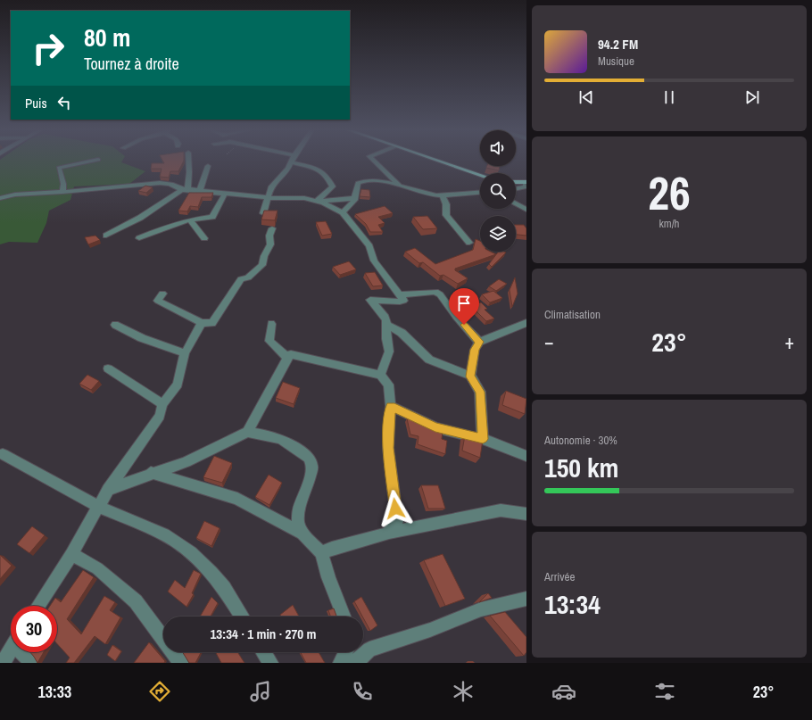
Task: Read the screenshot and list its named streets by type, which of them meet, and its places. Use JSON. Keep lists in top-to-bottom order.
{
  "page": {
    "turn": ["80 m", "Tournez à droite"],
    "song": ["94.2 FM", "Musique"],
    "then": "Puis",
    "tile": [
      ["26", "km/h"],
      "Climatisation",
      ["Autonomie · 30%", "150 km"],
      ["Arrivée", "13:34"]
    ],
    "heat": ["−", "23°", "+"],
    "limit": "30",
    "trip": "13:34 · 1 min · 270 m",
    "tabs": ["13:33", "23°"]
  }
}
